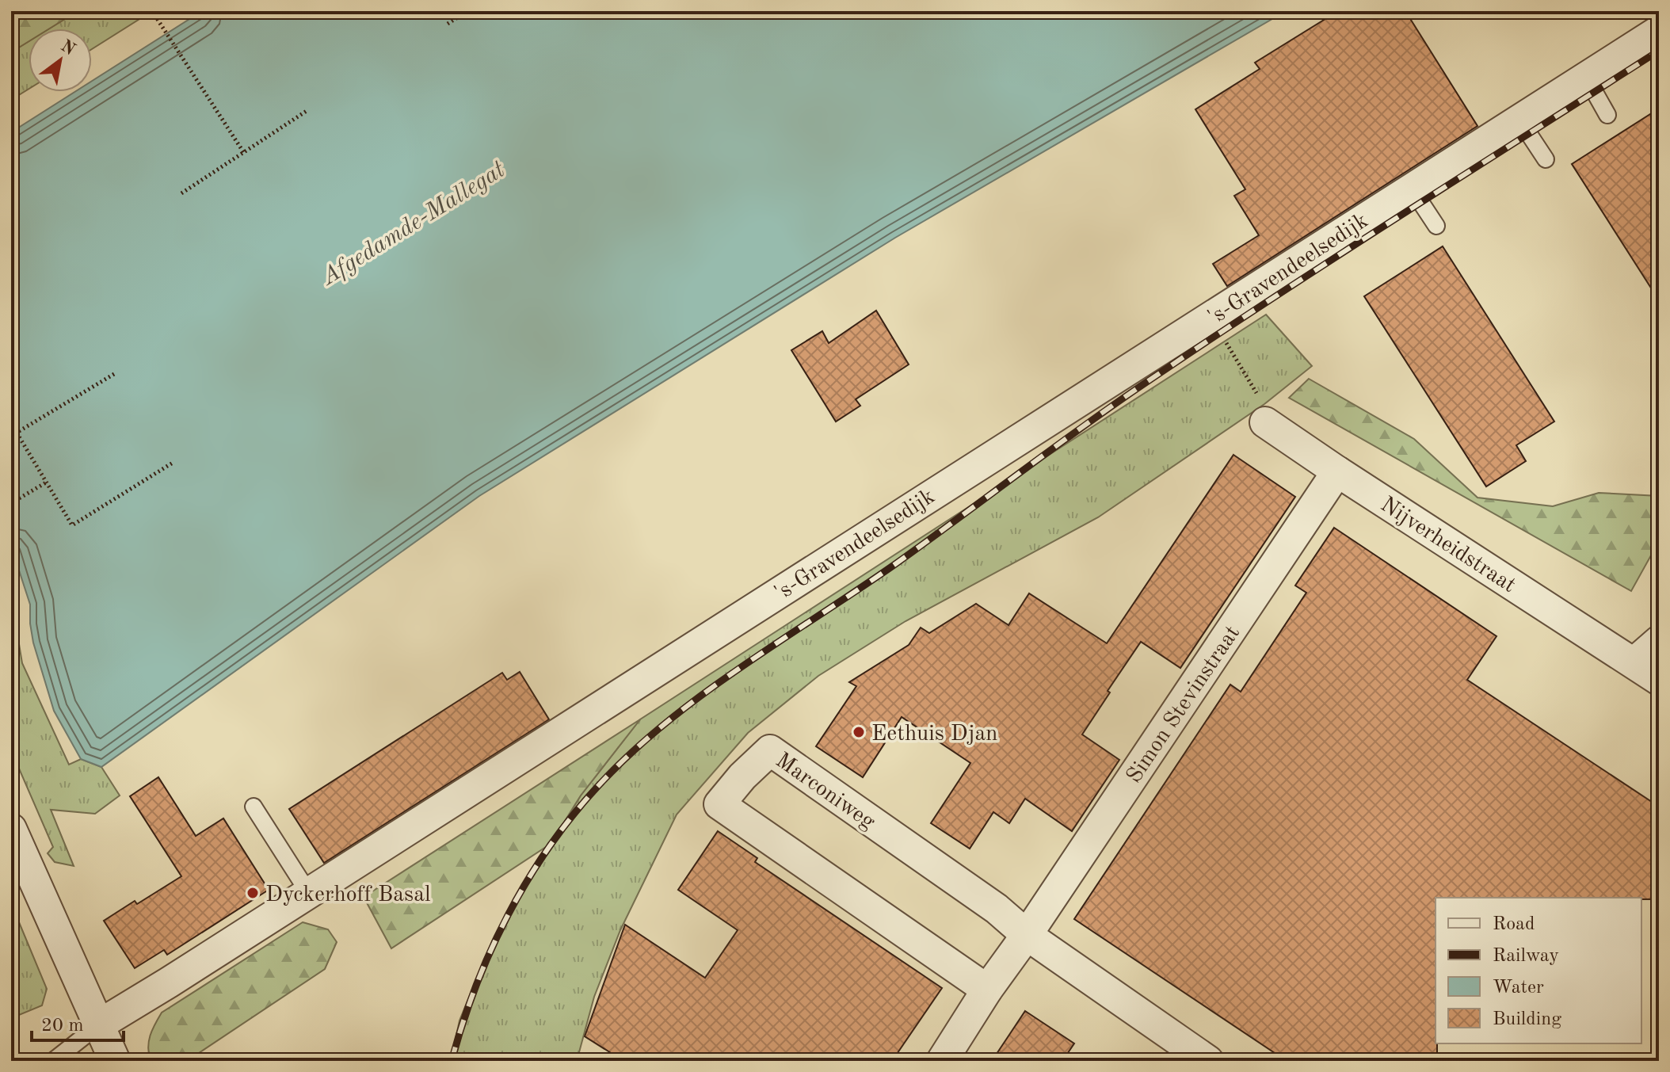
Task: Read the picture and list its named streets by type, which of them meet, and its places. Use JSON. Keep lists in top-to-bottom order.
{
  "streets": {
    "street": [
      "'s-Gravendeelsedijk",
      "Nijverheidstraat",
      "Simon Stevinstraat",
      "Marconiweg"
    ]
  },
  "crossings": [
    ["Nijverheidstraat", "Simon Stevinstraat"],
    ["Simon Stevinstraat", "Marconiweg"]
  ],
  "water": ["Afgedamde-Mallegat"],
  "places": ["Eethuis Djan", "Dyckerhoff Basal"],
  "legend": [
    "Road",
    "Railway",
    "Water",
    "Building"
  ],
  "scale_bar": "20 m",
  "north": "top right"
}
